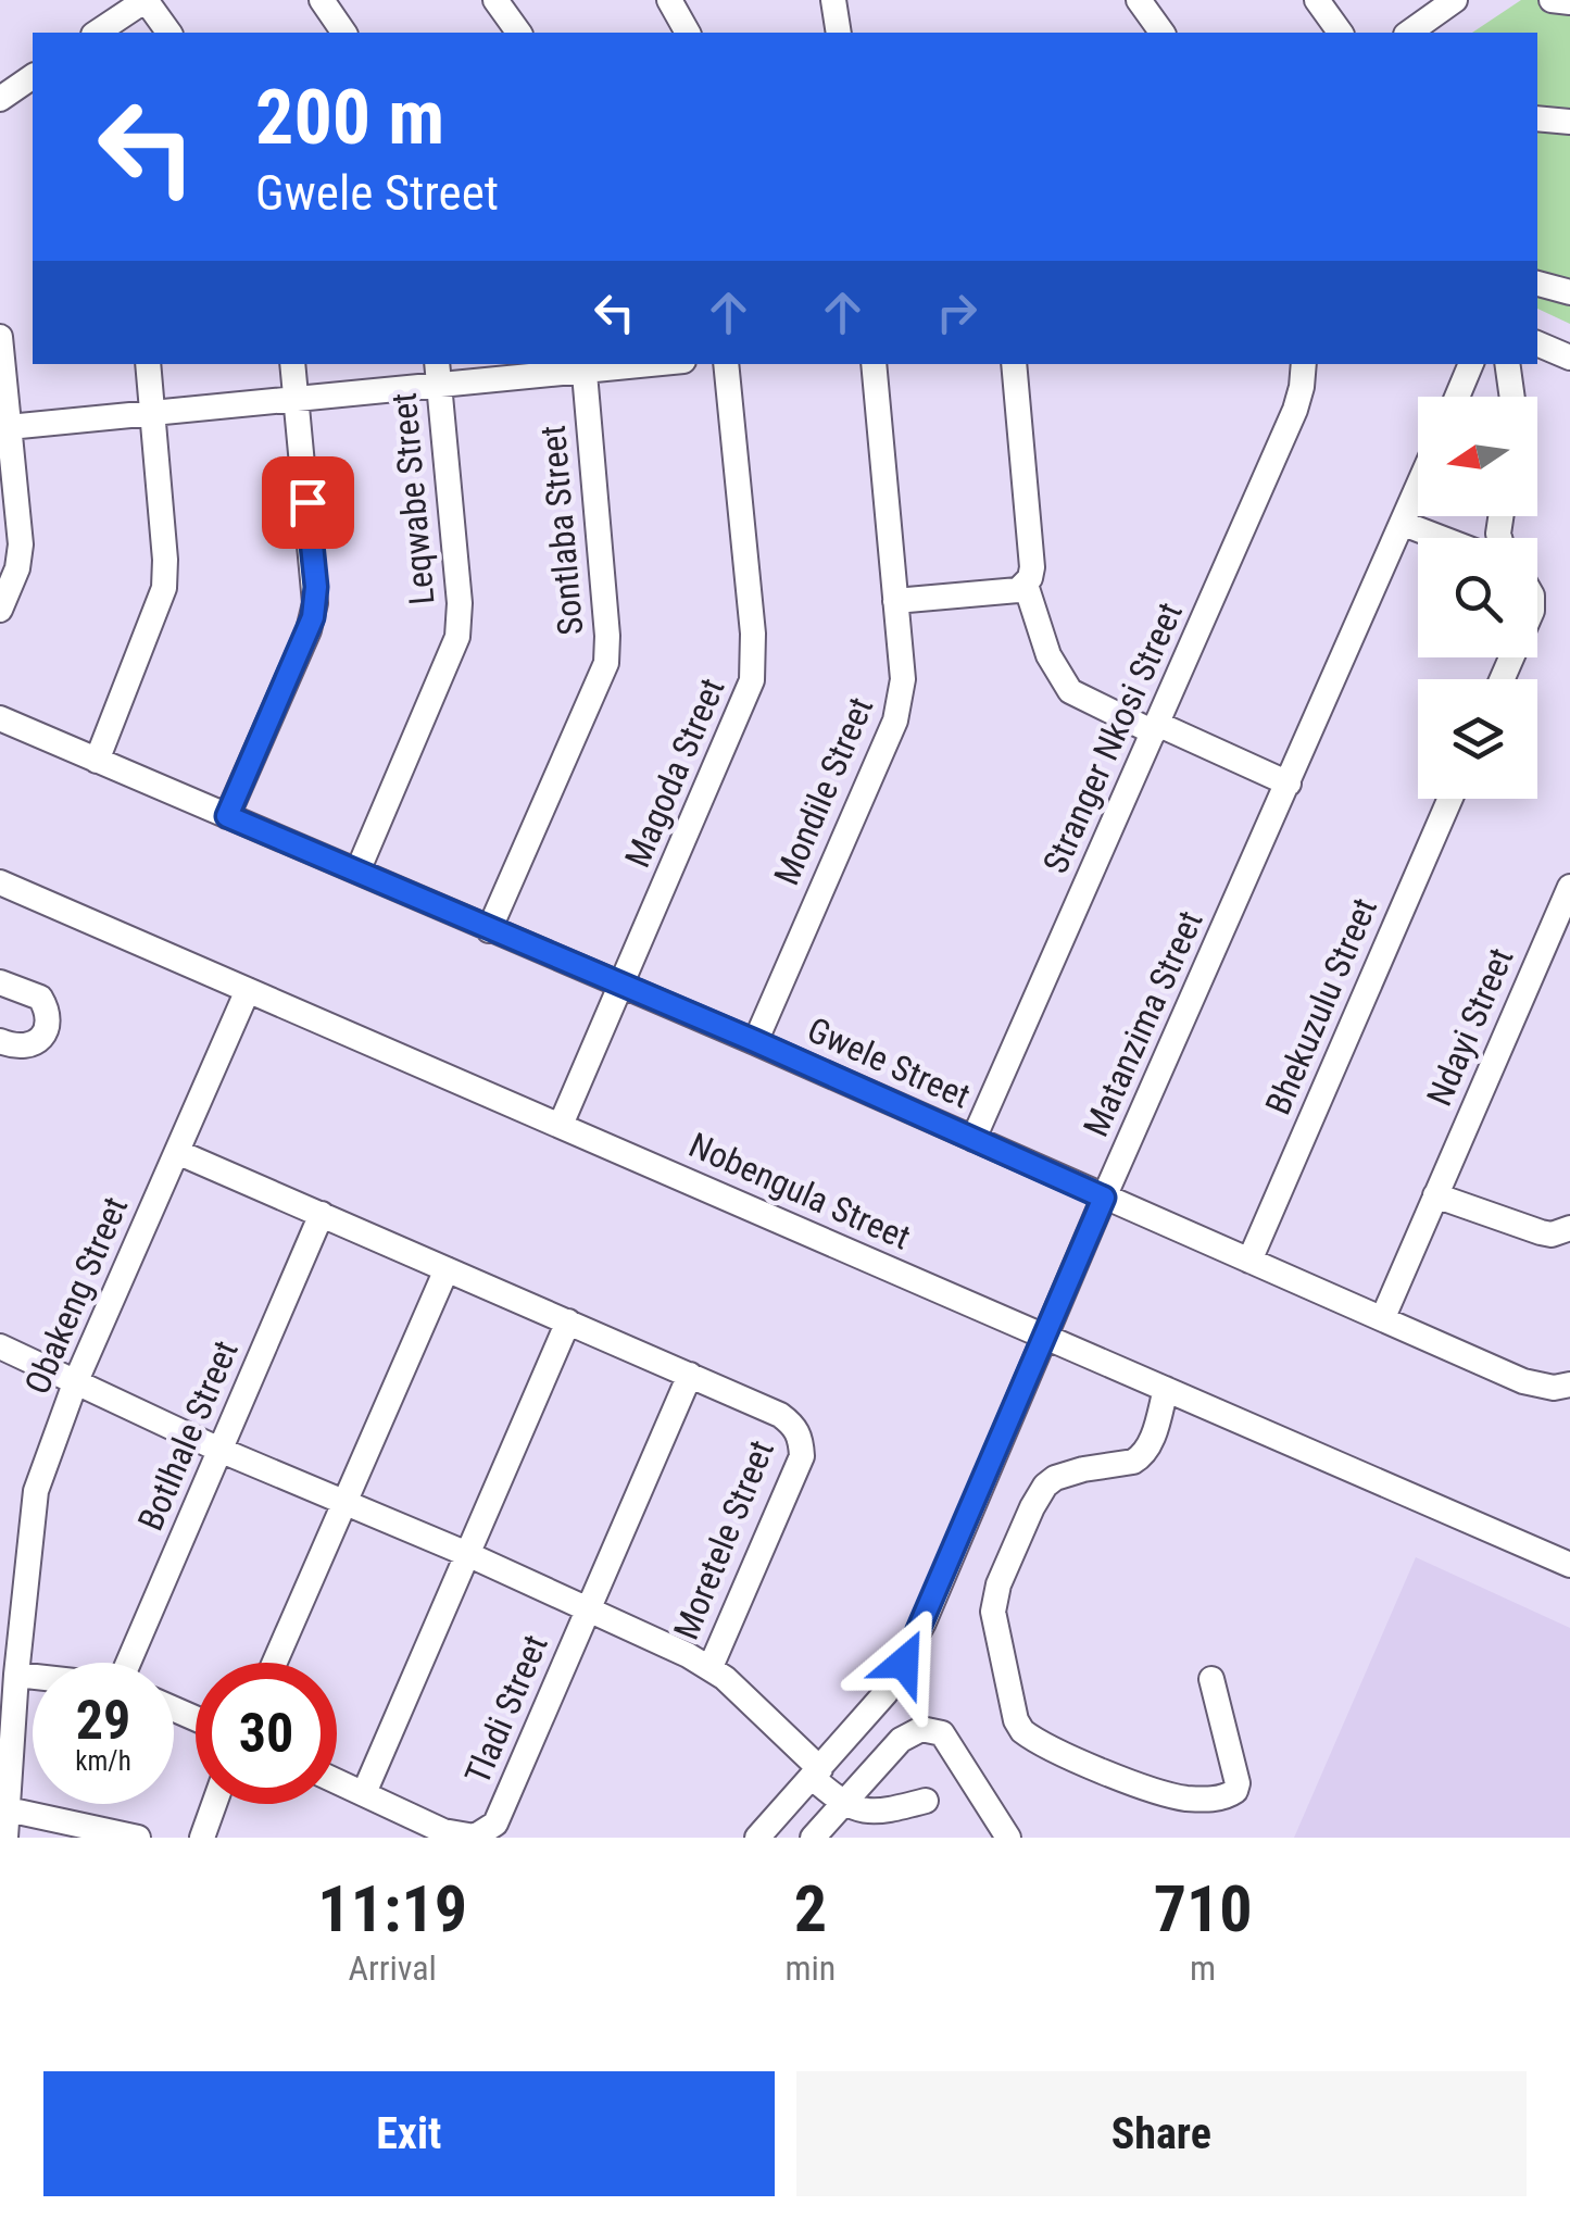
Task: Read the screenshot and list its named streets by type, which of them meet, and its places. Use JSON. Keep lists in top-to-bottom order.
{
  "streets": {
    "street": [
      "Leqwabe Street",
      "Sontlaba Street",
      "Stranger Nkosi Street",
      "Magoda Street",
      "Mondile Street",
      "Bhekuzulu Street",
      "Matanzima Street",
      "Ndayi Street",
      "Gwele Street",
      "Nobengula Street",
      "Obakeng Street",
      "Botlhale Street",
      "Moretele Street",
      "Tladi Street"
    ]
  },
  "crossings": [
    ["Leqwabe Street", "Gwele Street"],
    ["Sontlaba Street", "Gwele Street"],
    ["Stranger Nkosi Street", "Gwele Street"],
    ["Magoda Street", "Gwele Street"],
    ["Magoda Street", "Nobengula Street"],
    ["Mondile Street", "Gwele Street"],
    ["Bhekuzulu Street", "Gwele Street"],
    ["Matanzima Street", "Gwele Street"],
    ["Matanzima Street", "Nobengula Street"],
    ["Ndayi Street", "Gwele Street"],
    ["Nobengula Street", "Obakeng Street"],
    ["Obakeng Street", "Moretele Street"],
    ["Botlhale Street", "Moretele Street"],
    ["Moretele Street", "Tladi Street"]
  ],
  "north": "left",
  "page": {
    "turn": ["200 m", "Gwele Street"],
    "speed": "29 km/h",
    "limit": "30",
    "eta": [
      "11:19",
      "Arrival",
      "2",
      "min",
      "710",
      "m"
    ],
    "buttons": ["Exit", "Share"]
  }
}
